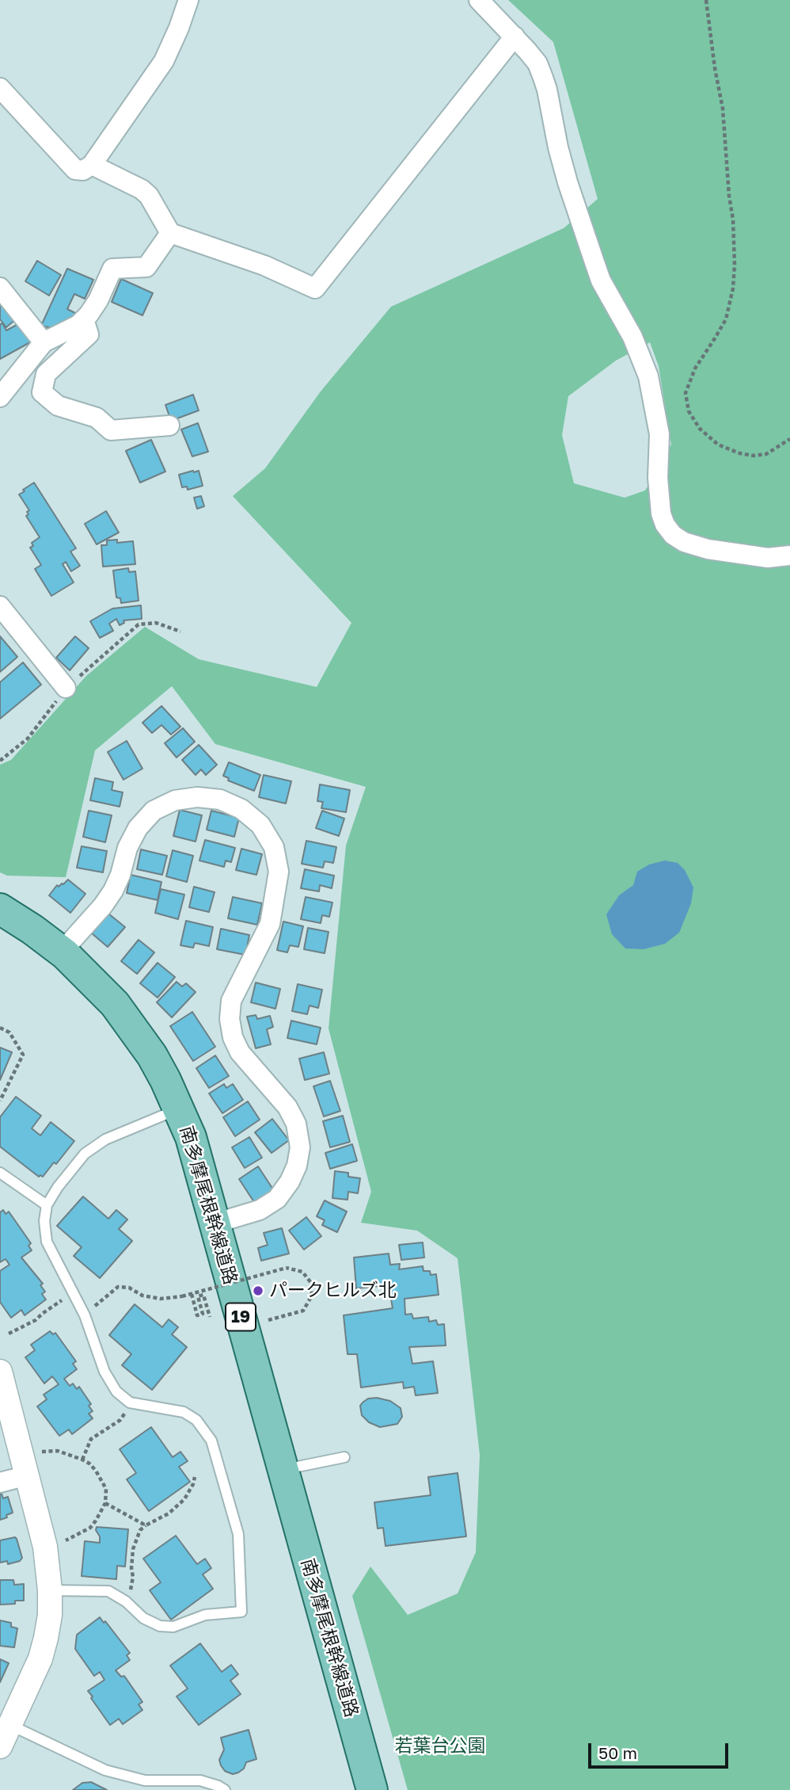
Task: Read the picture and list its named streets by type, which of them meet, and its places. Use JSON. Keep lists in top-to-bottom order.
{
  "streets": {
    "main road": ["南多摩尾根幹線道路", "19"]
  },
  "parks": ["若葉台公園"],
  "places": ["パークヒルズ北"],
  "scale_bar": "50 m"
}
